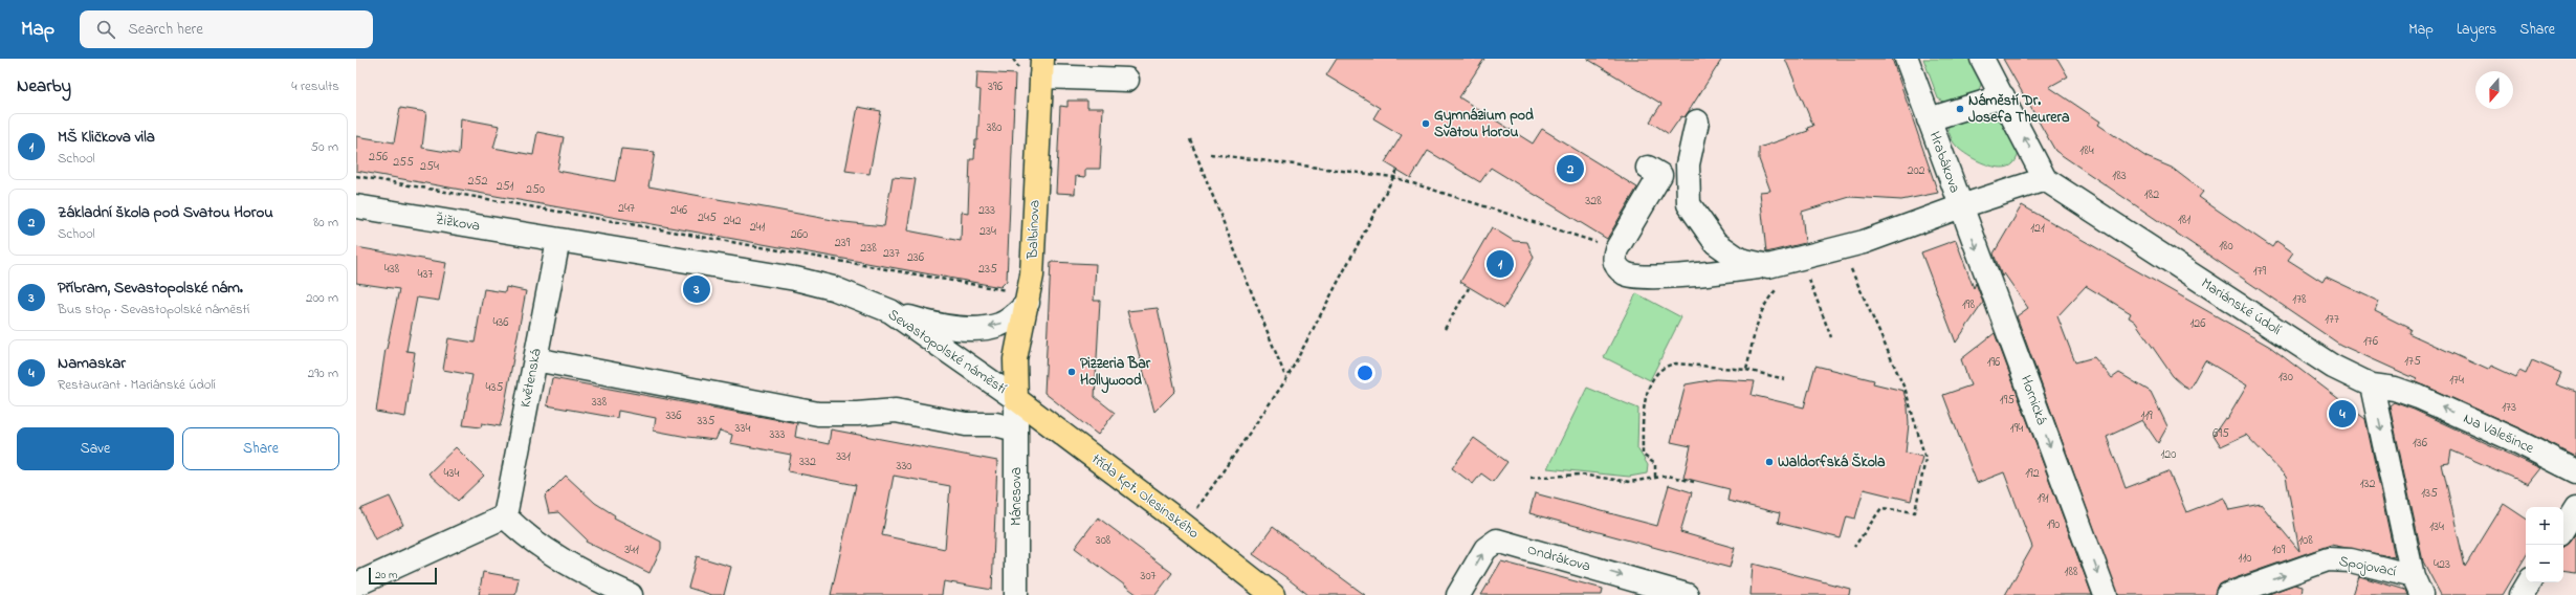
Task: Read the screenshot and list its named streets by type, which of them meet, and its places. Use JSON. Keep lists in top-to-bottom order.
{
  "streets": {
    "main road": ["Balbínova", "třída Kpt. Olesinského"],
    "street": [
      "Hrabákova",
      "Žižkova",
      "Mariánské údolí",
      "Sevastopolské náměstí",
      "Květenská",
      "Hornická",
      "Na Valešince",
      "Mánesova",
      "Ondrákova",
      "Spojovací"
    ]
  },
  "crossings": [
    ["Hrabákova", "Mariánské údolí"],
    ["Hrabákova", "Hornická"],
    ["Žižkova", "Sevastopolské náměstí"],
    ["Žižkova", "Květenská"],
    ["Balbínova", "Sevastopolské náměstí"],
    ["Balbínova", "Mánesova"],
    ["Balbínova", "třída Kpt. Olesinského"],
    ["Mariánské údolí", "Na Valešince"],
    ["Sevastopolské náměstí", "Květenská"],
    ["Sevastopolské náměstí", "Mánesova"],
    ["Sevastopolské náměstí", "třída Kpt. Olesinského"],
    ["Mánesova", "třída Kpt. Olesinského"]
  ],
  "one_way": [
    "Hornická",
    "Na Valešince",
    "Ondrákova",
    "Spojovací"
  ],
  "places": [
    "Náměstí Dr. Josefa Theurera",
    "Gymnázium pod Svatou Horou",
    "Pizzeria Bar Hollywood",
    "Waldorfská Škola"
  ],
  "house_numbers": [
    "396",
    "380",
    "184",
    "256",
    "255",
    "254",
    "202",
    "183",
    "252",
    "251",
    "250",
    "182",
    "328",
    "247",
    "246",
    "233",
    "245",
    "181",
    "242",
    "241",
    "121",
    "234",
    "260",
    "239",
    "180",
    "238",
    "237",
    "236",
    "438",
    "235",
    "179",
    "437",
    "178",
    "198",
    "177",
    "436",
    "126",
    "176",
    "175",
    "196",
    "130",
    "174",
    "435",
    "195",
    "338",
    "173",
    "336",
    "119",
    "335",
    "334",
    "194",
    "695",
    "333",
    "136",
    "120",
    "331",
    "332",
    "330",
    "434",
    "192",
    "132",
    "135",
    "191",
    "190",
    "134",
    "308",
    "108",
    "341",
    "109",
    "110",
    "423",
    "188",
    "307"
  ],
  "scale_bar": "20 m",
  "north": "bottom",
  "page": {
    "header": "Map",
    "search": "Search here",
    "nav": ["Map", "Layers", "Share"],
    "heading": ["Nearby", "4 results"],
    "list": [
      {
        "mark": "1",
        "name": "MŠ Kličkova vila",
        "note": "School",
        "value": "50 m"
      },
      {
        "mark": "2",
        "name": "Základní škola pod Svatou Horou",
        "note": "School",
        "value": "80 m"
      },
      {
        "mark": "3",
        "name": "Příbram, Sevastopolské nám.",
        "note": "Bus stop · Sevastopolské náměstí",
        "value": "200 m"
      },
      {
        "mark": "4",
        "name": "Namaskar",
        "note": "Restaurant · Mariánské údolí",
        "value": "290 m"
      }
    ],
    "pins": [
      "2",
      "1",
      "3",
      "4"
    ],
    "buttons": ["Save", "Share"],
    "map_buttons": ["+", "−"],
    "scale": "20 m"
  }
}
